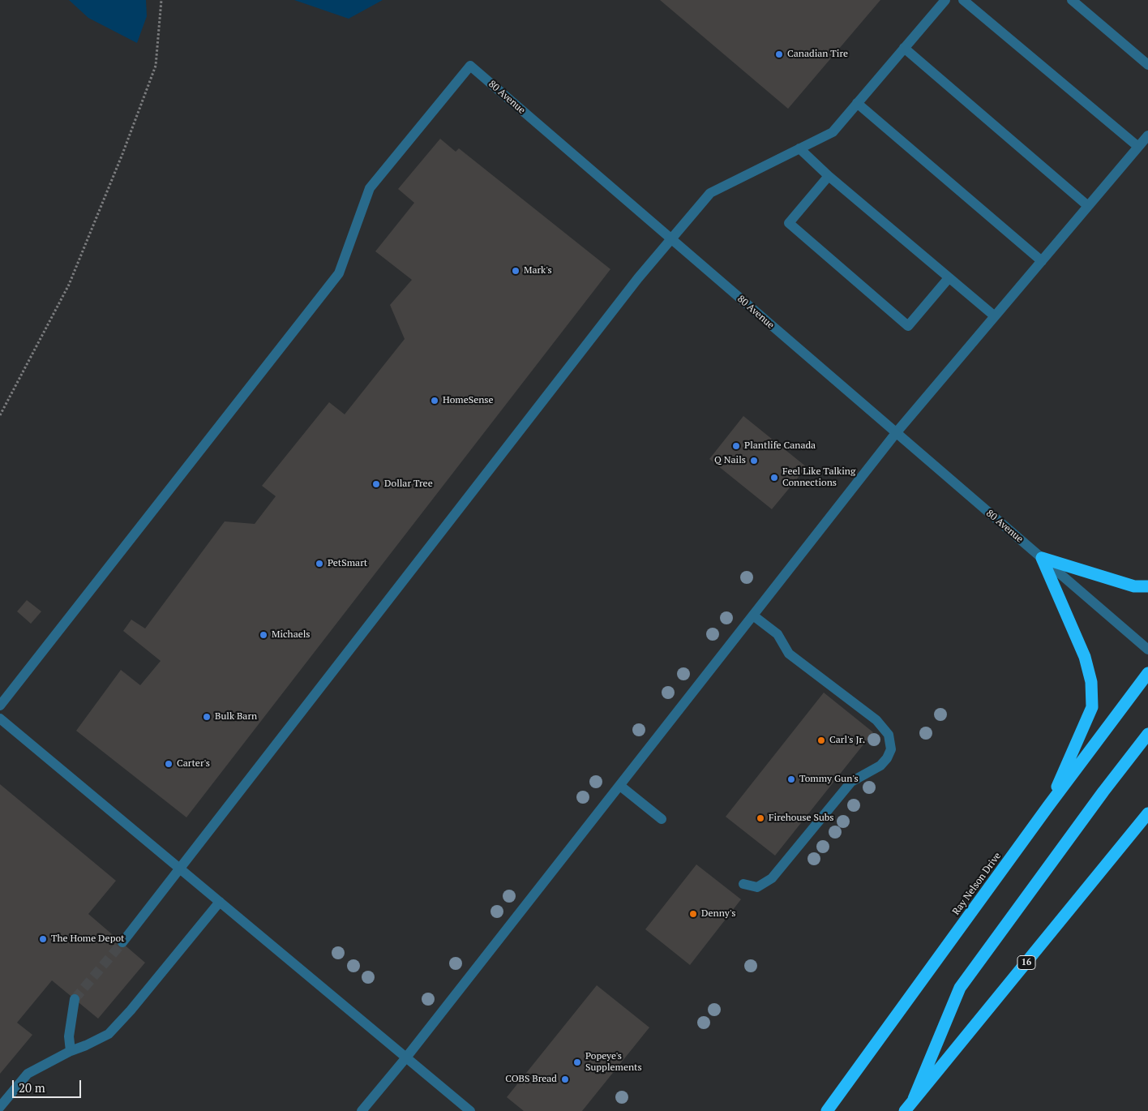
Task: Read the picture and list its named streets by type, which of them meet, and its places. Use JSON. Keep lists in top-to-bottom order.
{
  "streets": {
    "highway": ["Ray Nelson Drive", "16"],
    "street": ["80 Avenue"]
  },
  "places": [
    "Canadian Tire",
    "Mark's",
    "HomeSense",
    "Plantlife Canada",
    "Q Nails",
    "Feel Like Talking Connections",
    "Dollar Tree",
    "PetSmart",
    "Michaels",
    "Bulk Barn",
    "Carl's Jr.",
    "Carter's",
    "Tommy Gun's",
    "Firehouse Subs",
    "Denny's",
    "The Home Depot",
    "Popeye's Supplements",
    "COBS Bread"
  ],
  "scale_bar": "20 m"
}
